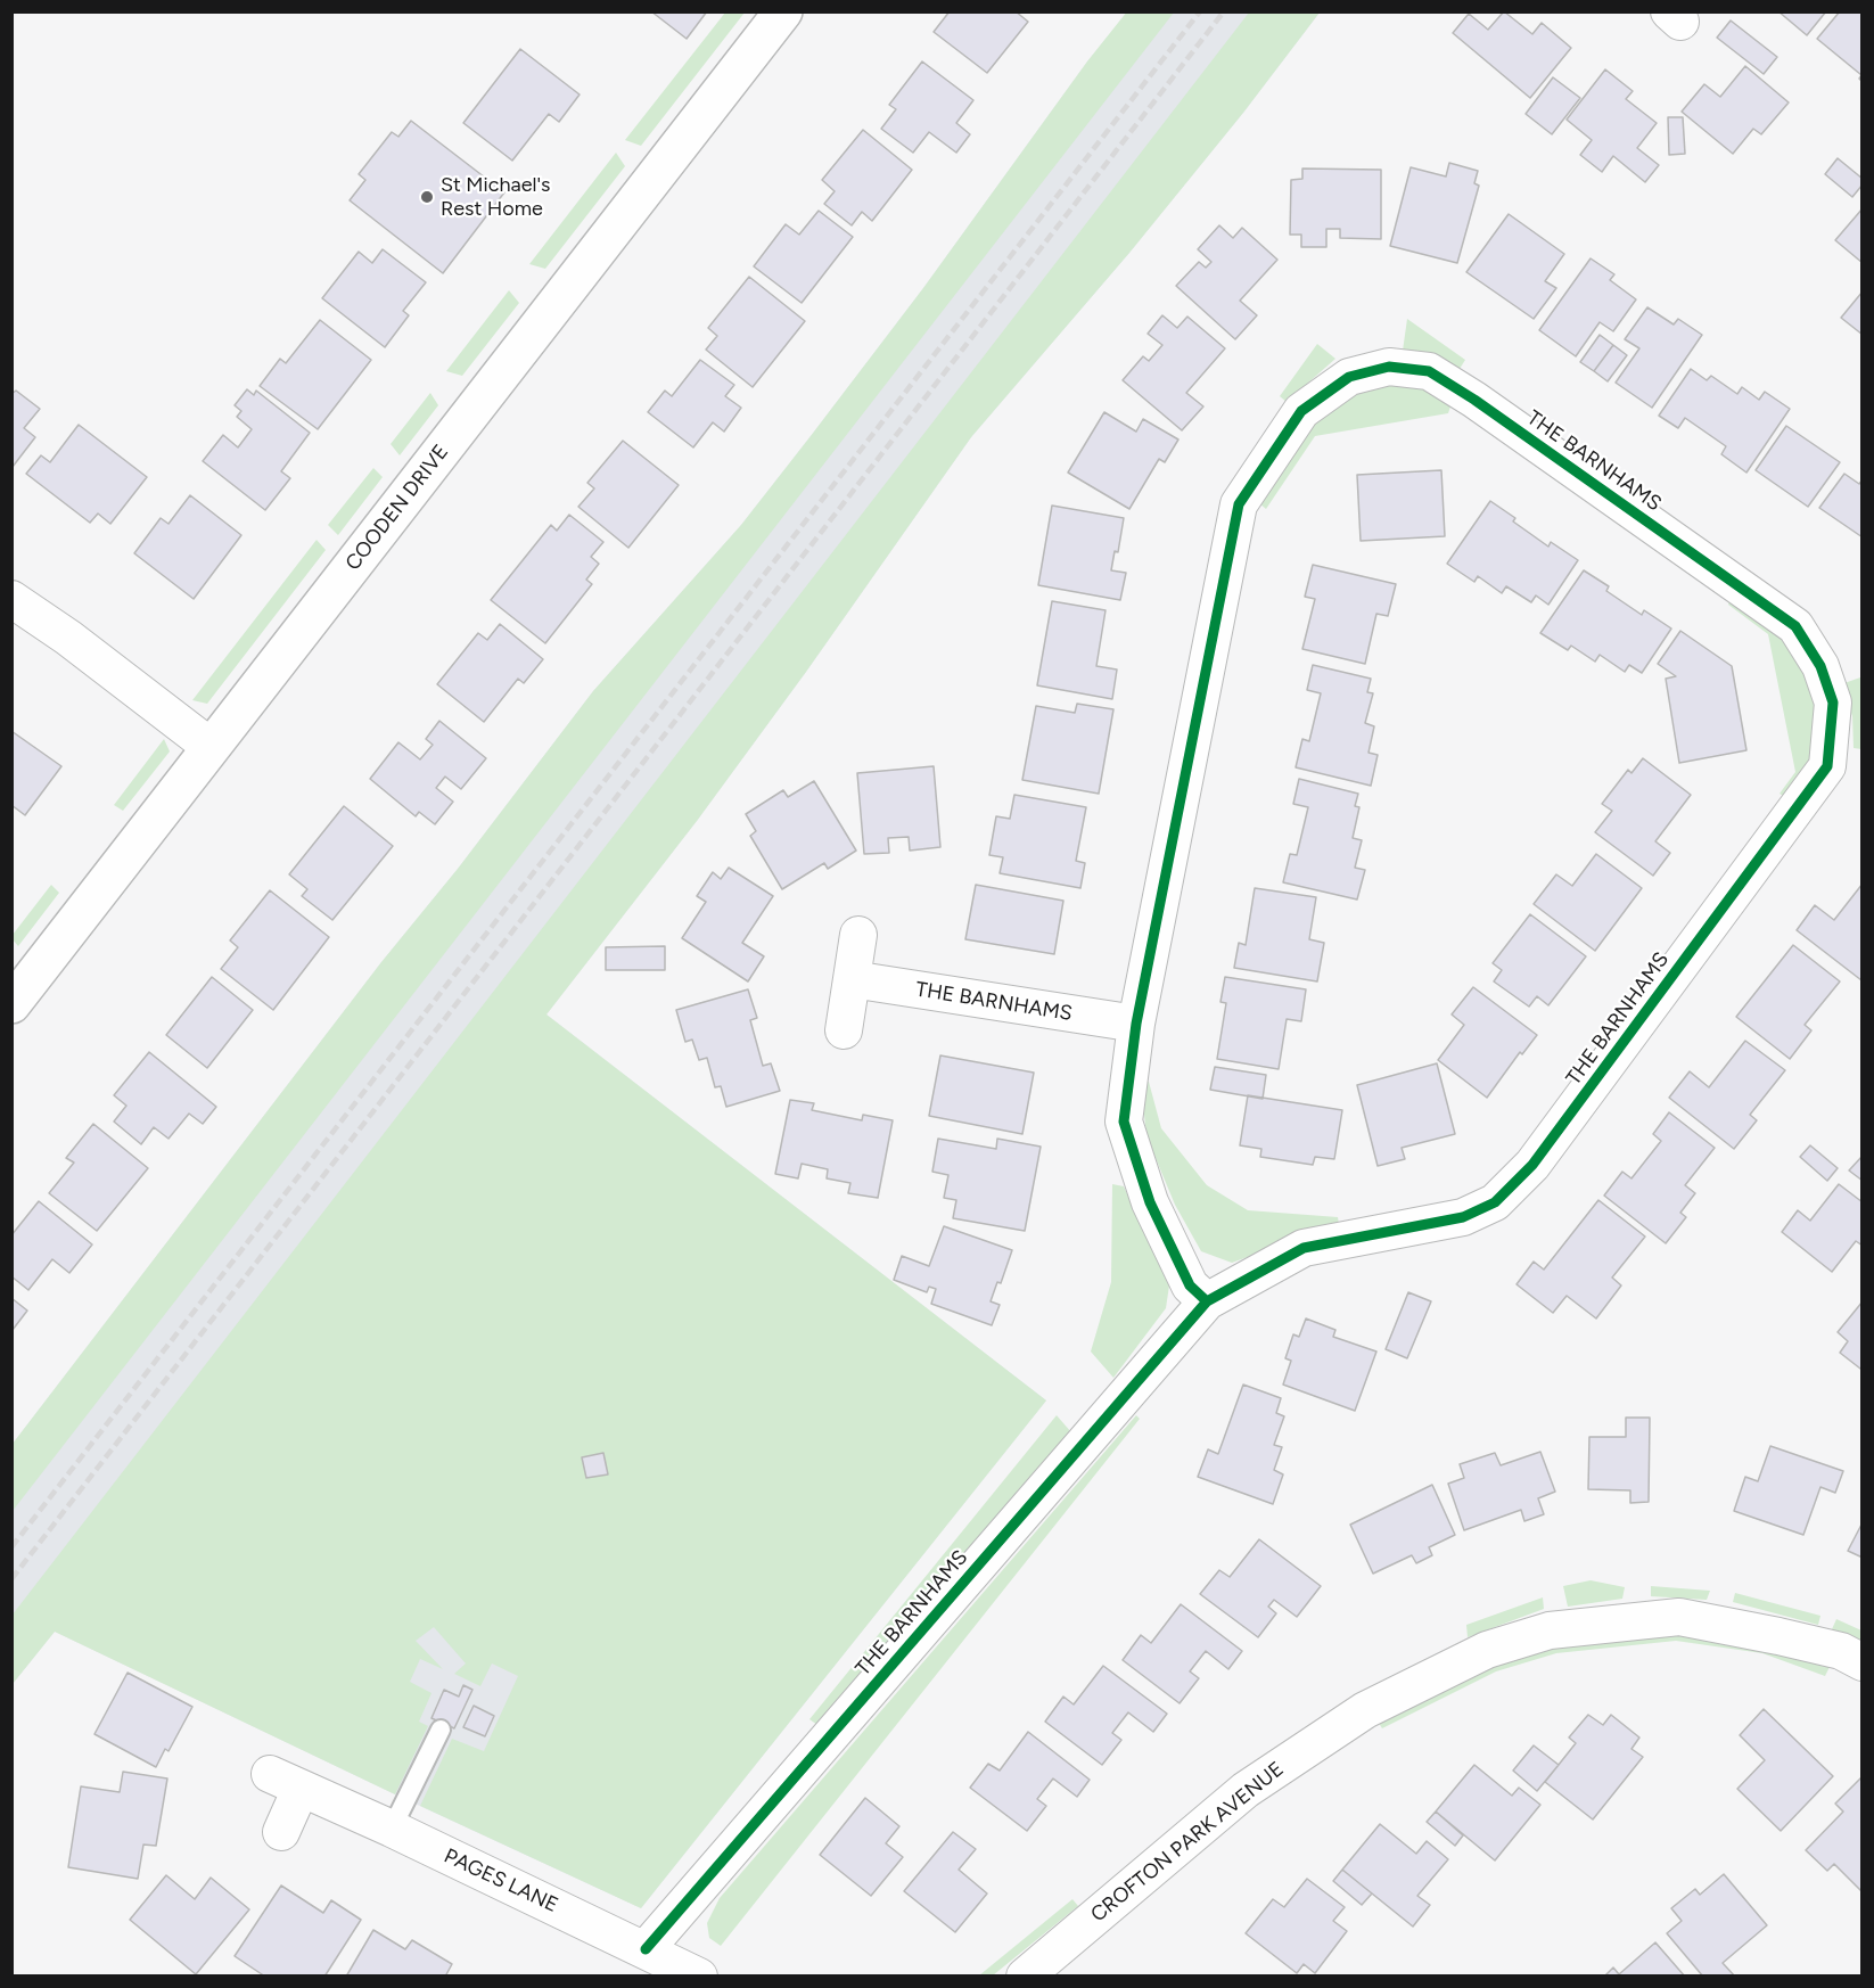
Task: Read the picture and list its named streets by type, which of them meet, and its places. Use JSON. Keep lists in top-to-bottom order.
{
  "streets": {
    "main road": ["COODEN DRIVE"],
    "street": ["THE BARNHAMS", "CROFTON PARK AVENUE", "PAGES LANE"]
  },
  "crossings": [
    ["THE BARNHAMS", "PAGES LANE"]
  ],
  "places": ["St Michael's Rest Home"]
}
